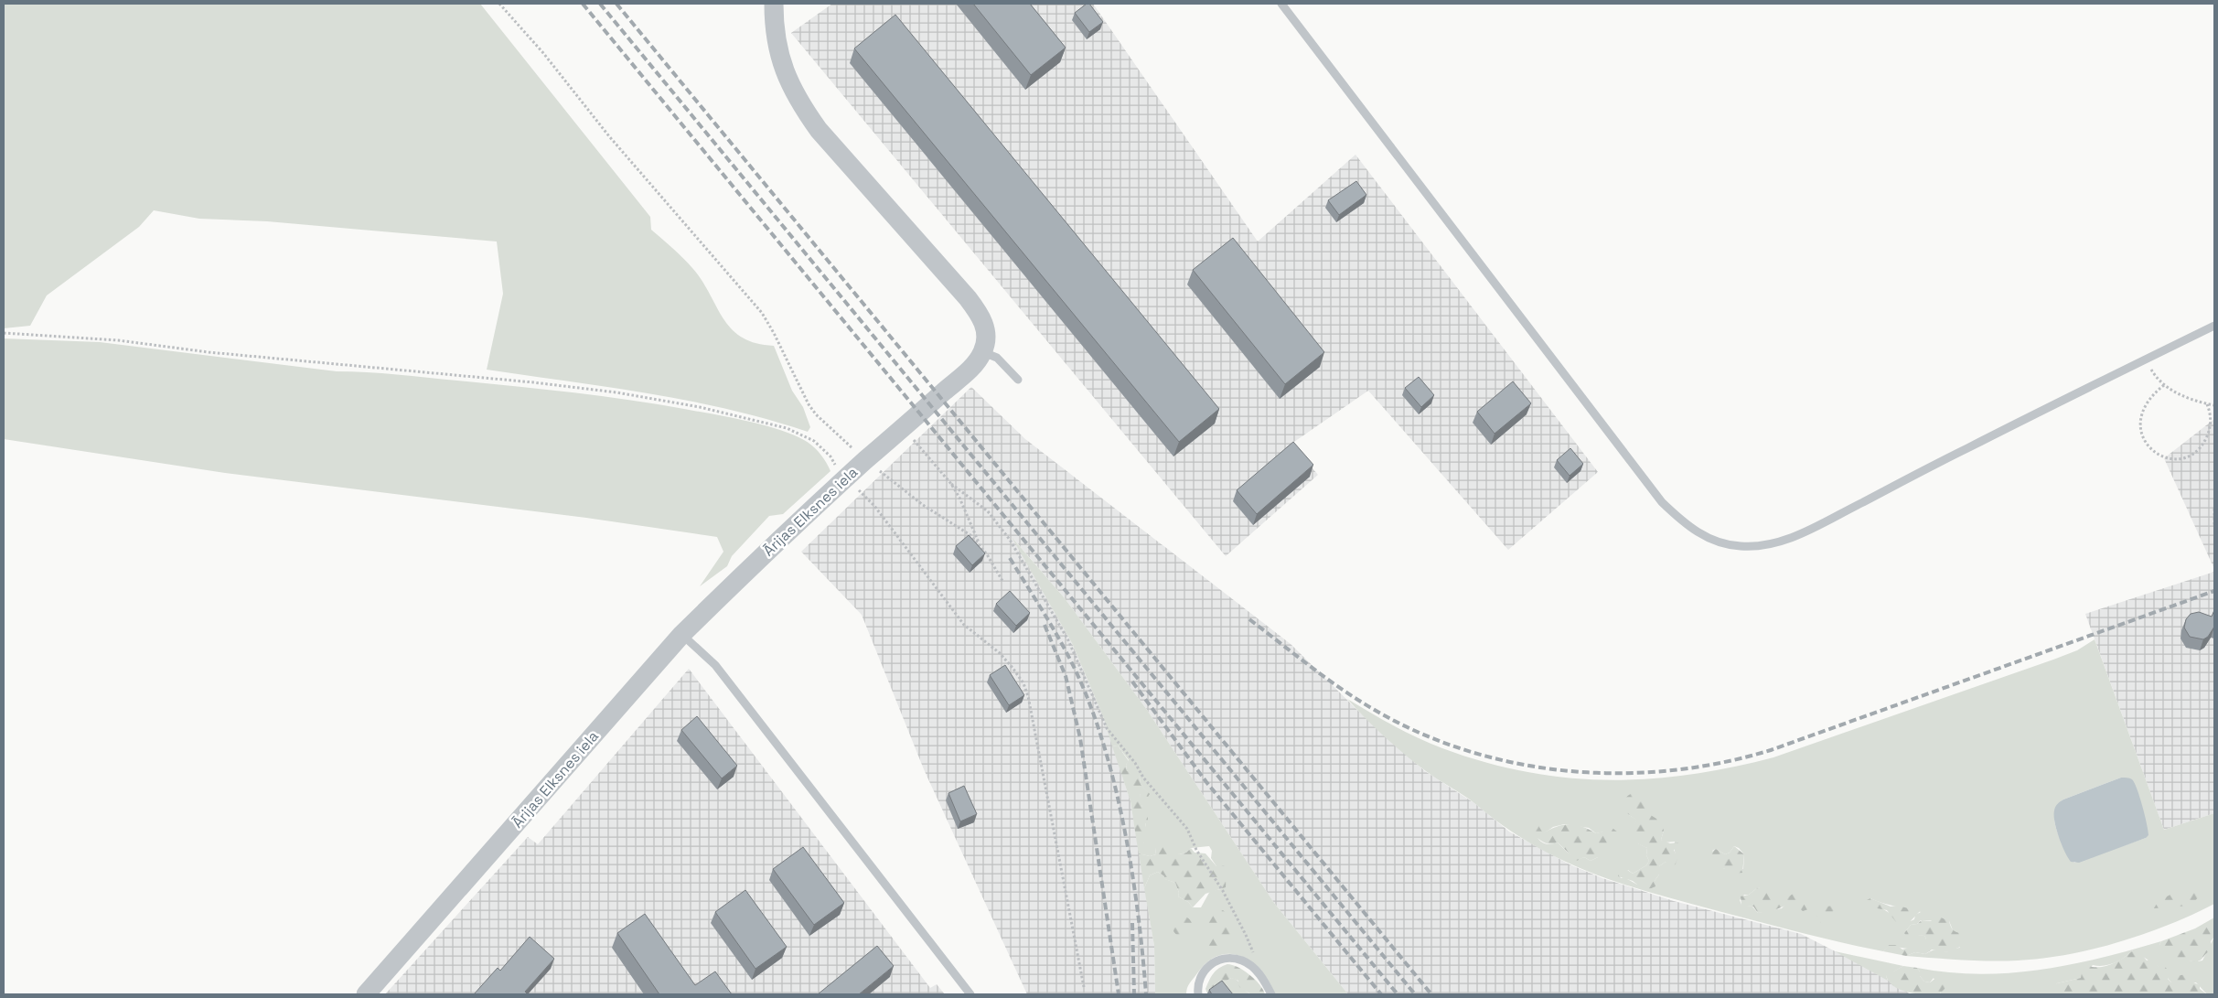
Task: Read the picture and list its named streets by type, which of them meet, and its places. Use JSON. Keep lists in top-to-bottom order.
{
  "streets": {
    "street": ["Ārijas Elksnes iela"]
  }
}
